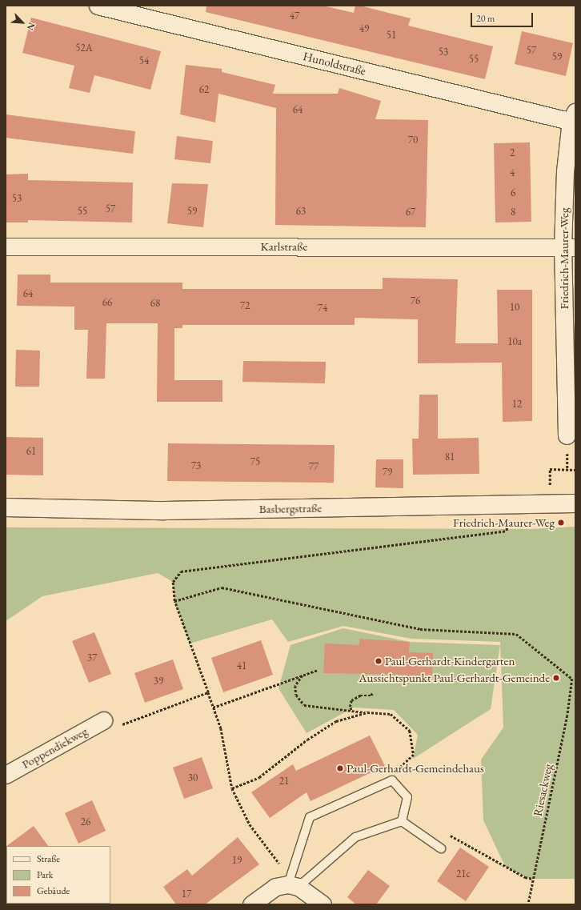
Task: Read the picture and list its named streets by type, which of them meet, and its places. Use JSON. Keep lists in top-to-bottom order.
{
  "streets": {
    "main road": ["Basbergstraße"],
    "street": [
      "Hunoldstraße",
      "Karlstraße",
      "Friedrich-Maurer-Weg",
      "Poppendiekweg"
    ],
    "path": ["Riesackweg"]
  },
  "crossings": [
    ["Hunoldstraße", "Friedrich-Maurer-Weg"],
    ["Karlstraße", "Friedrich-Maurer-Weg"]
  ],
  "places": [
    "Friedrich-Maurer-Weg",
    "Paul-Gerhardt-Kindergarten",
    "Aussichtspunkt Paul-Gerhardt-Gemeinde",
    "Paul-Gerhardt-Gemeindehaus"
  ],
  "house_numbers": [
    "47",
    "49",
    "51",
    "52A",
    "57",
    "53",
    "59",
    "55",
    "54",
    "62",
    "64",
    "70",
    "2",
    "4",
    "6",
    "53",
    "57",
    "55",
    "59",
    "63",
    "67",
    "8",
    "64",
    "76",
    "66",
    "68",
    "72",
    "10",
    "74",
    "10a",
    "12",
    "61",
    "81",
    "75",
    "73",
    "77",
    "79",
    "37",
    "41",
    "39",
    "30",
    "21",
    "26",
    "19",
    "21c",
    "17"
  ],
  "legend": ["Straße", "Park", "Gebäude"],
  "scale_bar": "20 m",
  "north": "bottom right"
}
